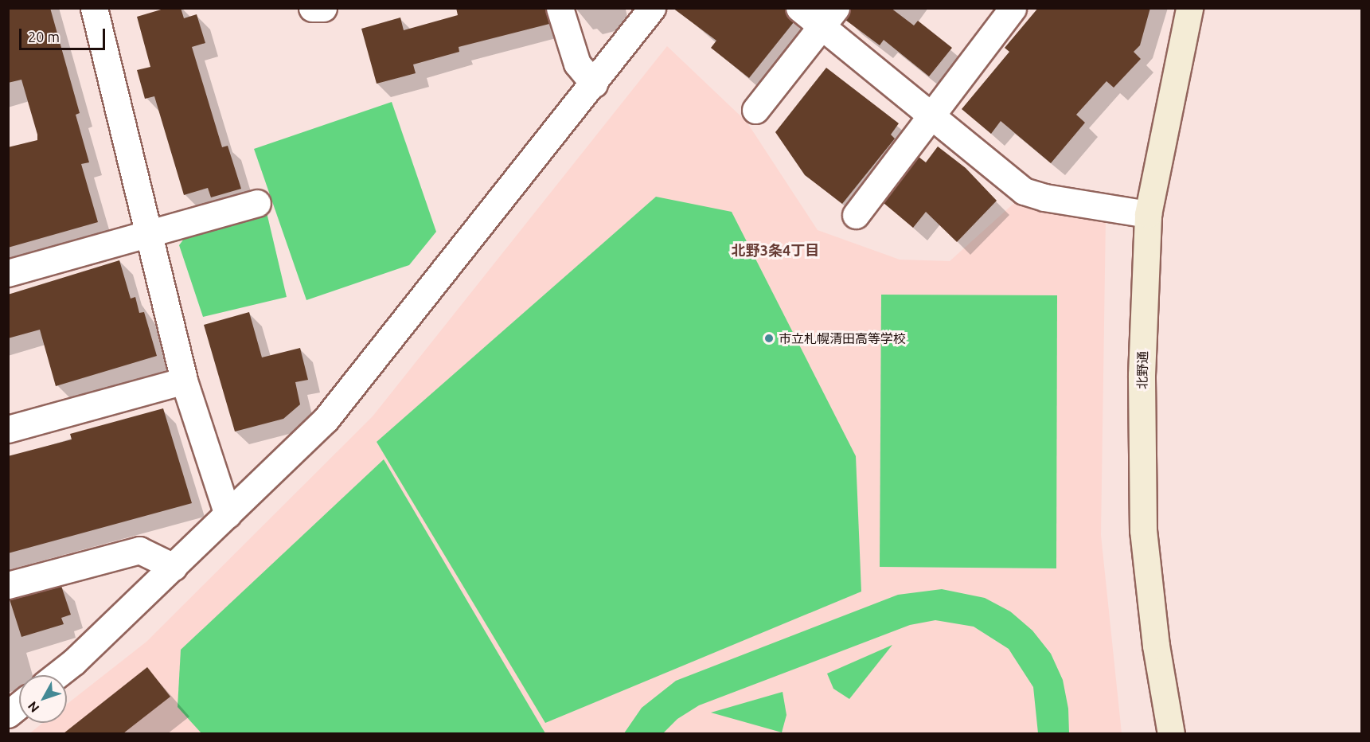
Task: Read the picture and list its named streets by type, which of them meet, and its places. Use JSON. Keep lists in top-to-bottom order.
{
  "streets": {
    "street": ["北野通"]
  },
  "districts": ["北野3条4丁目"],
  "places": ["市立札幌清田高等学校"],
  "scale_bar": "20 m",
  "north": "bottom left"
}
